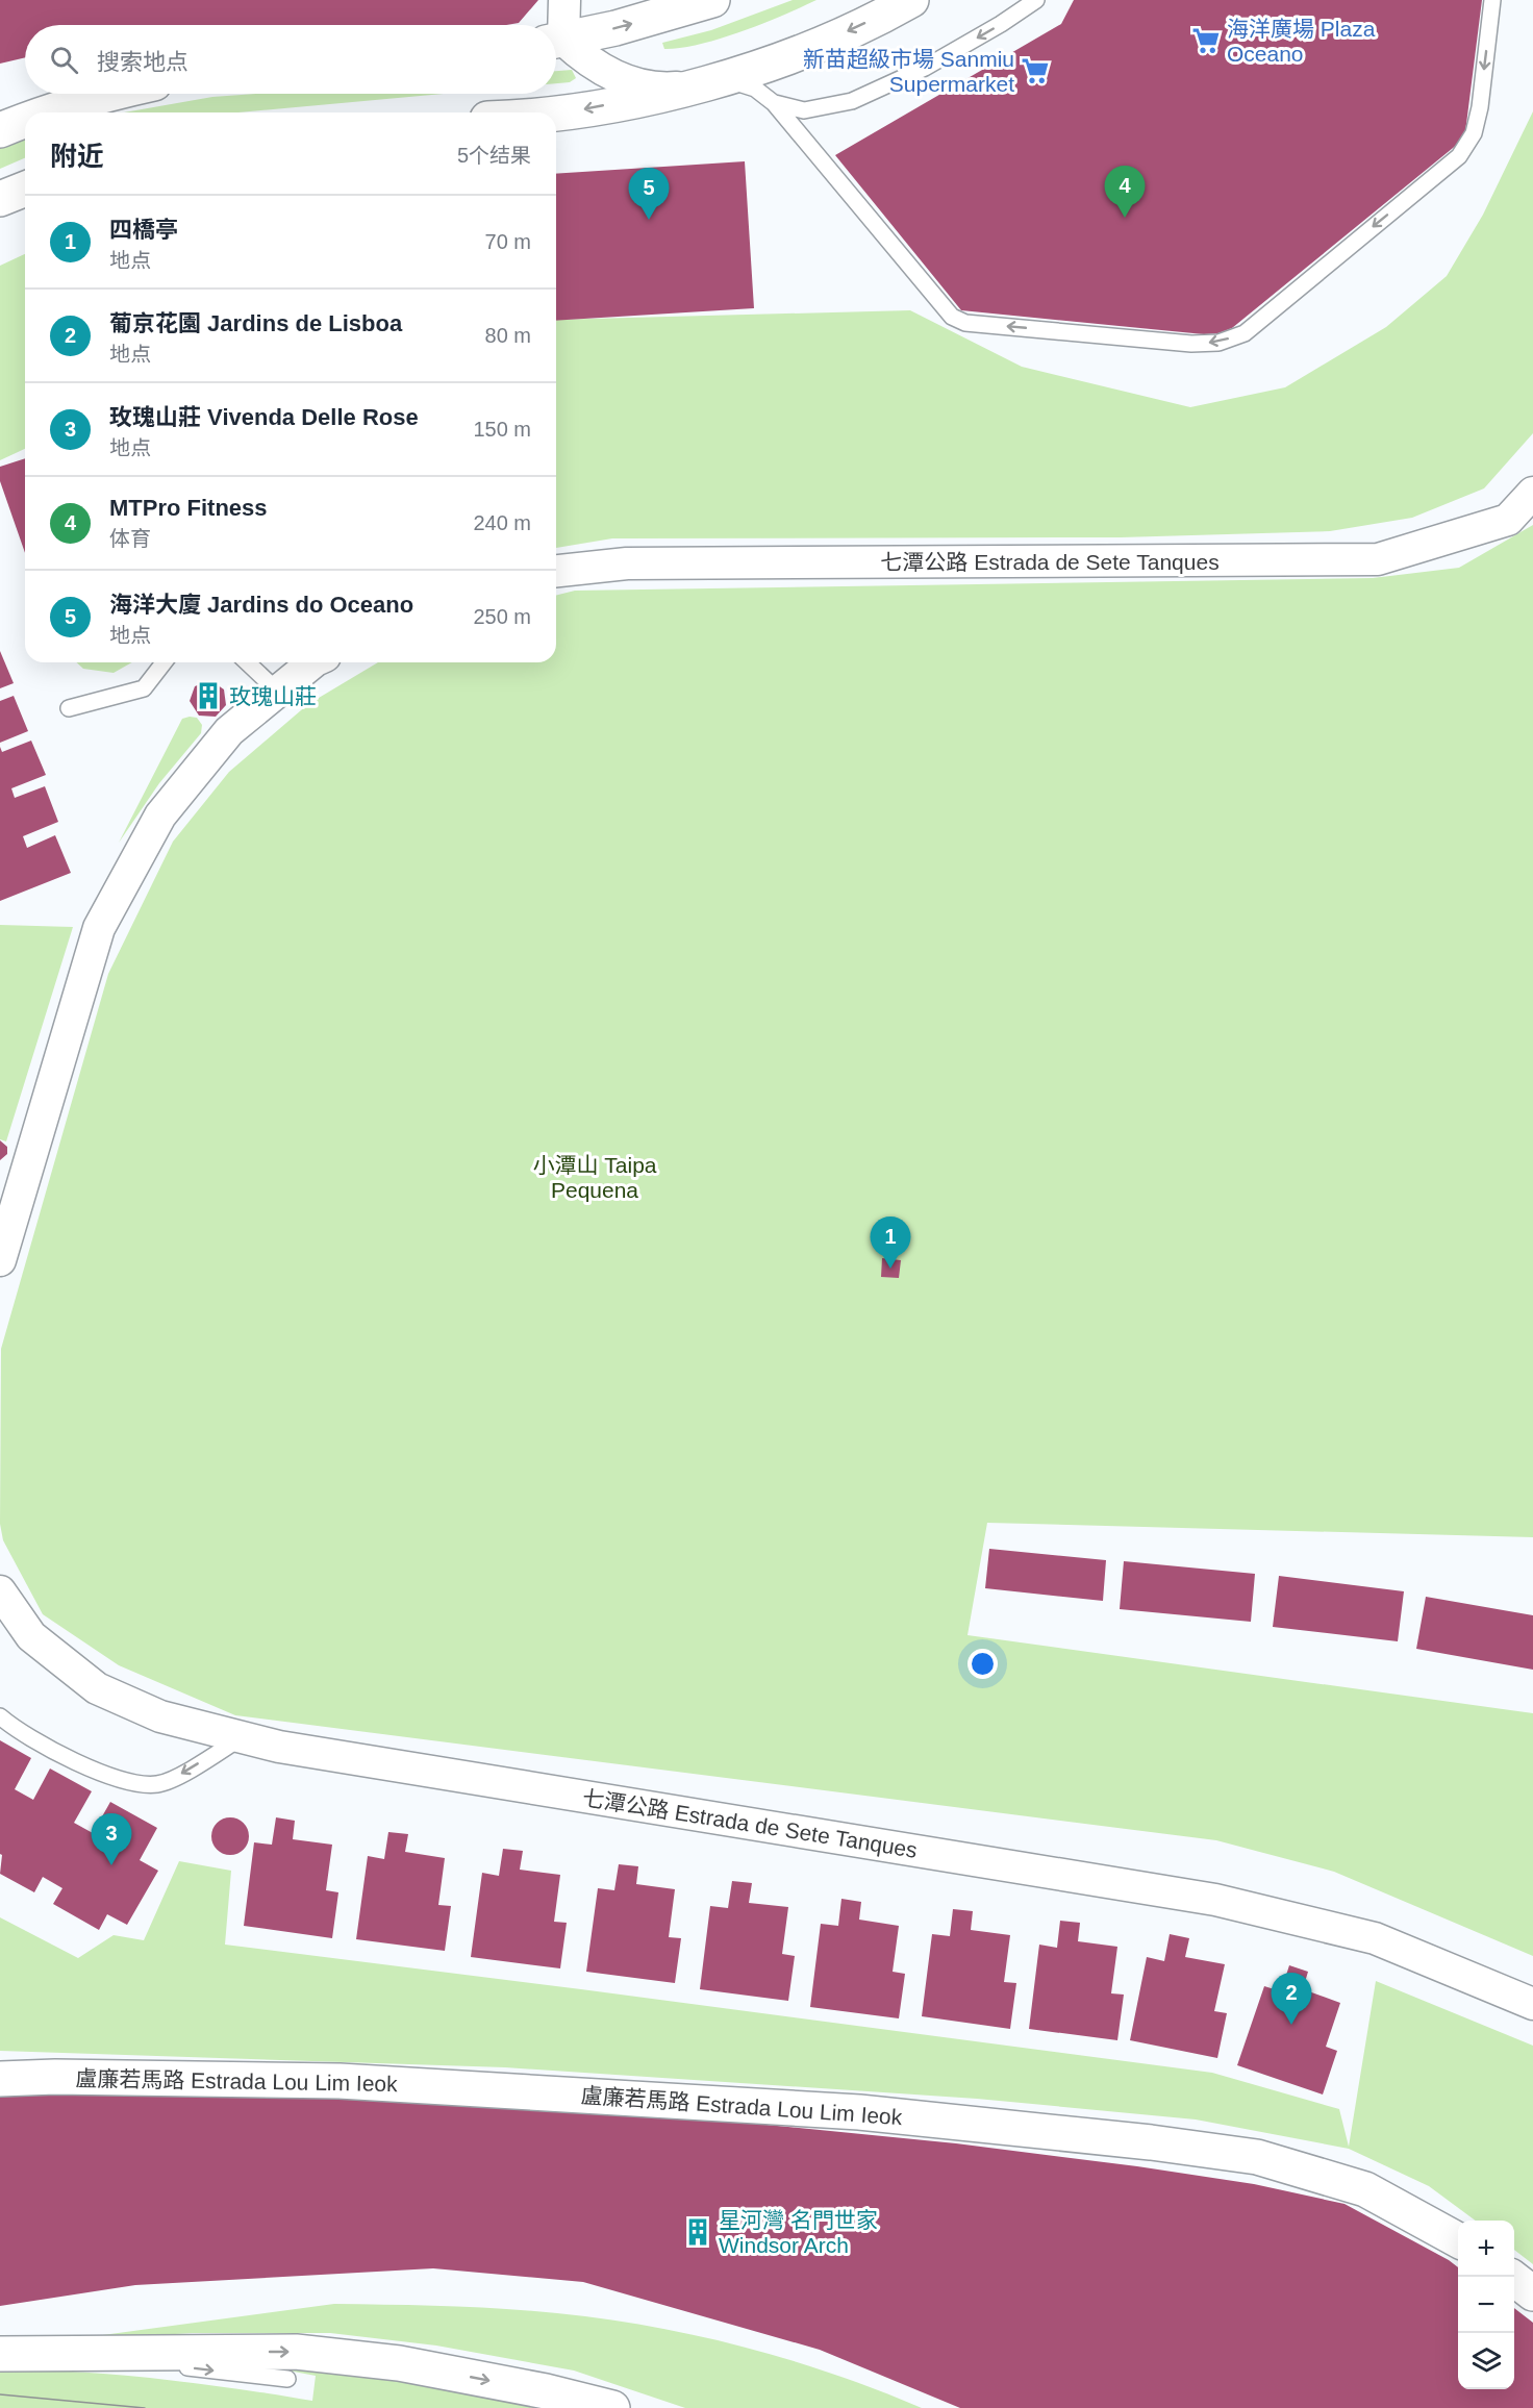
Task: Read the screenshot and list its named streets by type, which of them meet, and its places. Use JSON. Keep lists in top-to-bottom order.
{
  "streets": {
    "street": ["七潭公路 Estrada de Sete Tanques", "盧廉若馬路 Estrada Lou Lim Ieok"]
  },
  "parks": ["小潭山 Taipa Pequena"],
  "places": {
    "supermarket": ["海洋廣場 Plaza Oceano", "新苗超級市場 Sanmiu Supermarket"],
    "building": ["玫瑰山莊", "星河灣 名門世家 Windsor Arch"]
  },
  "page": {
    "search": "搜索地点",
    "heading": ["附近", "5个结果"],
    "pins": [
      "4",
      "5",
      "1",
      "3",
      "2"
    ],
    "list": [
      {
        "mark": "1",
        "name": "四橋亭",
        "note": "地点",
        "value": "70 m"
      },
      {
        "mark": "2",
        "name": "葡京花園 Jardins de Lisboa",
        "note": "地点",
        "value": "80 m"
      },
      {
        "mark": "3",
        "name": "玫瑰山莊 Vivenda Delle Rose",
        "note": "地点",
        "value": "150 m"
      },
      {
        "mark": "4",
        "name": "MTPro Fitness",
        "note": "体育",
        "value": "240 m"
      },
      {
        "mark": "5",
        "name": "海洋大廈 Jardins do Oceano",
        "note": "地点",
        "value": "250 m"
      }
    ],
    "map_buttons": ["+", "−"]
  }
}
